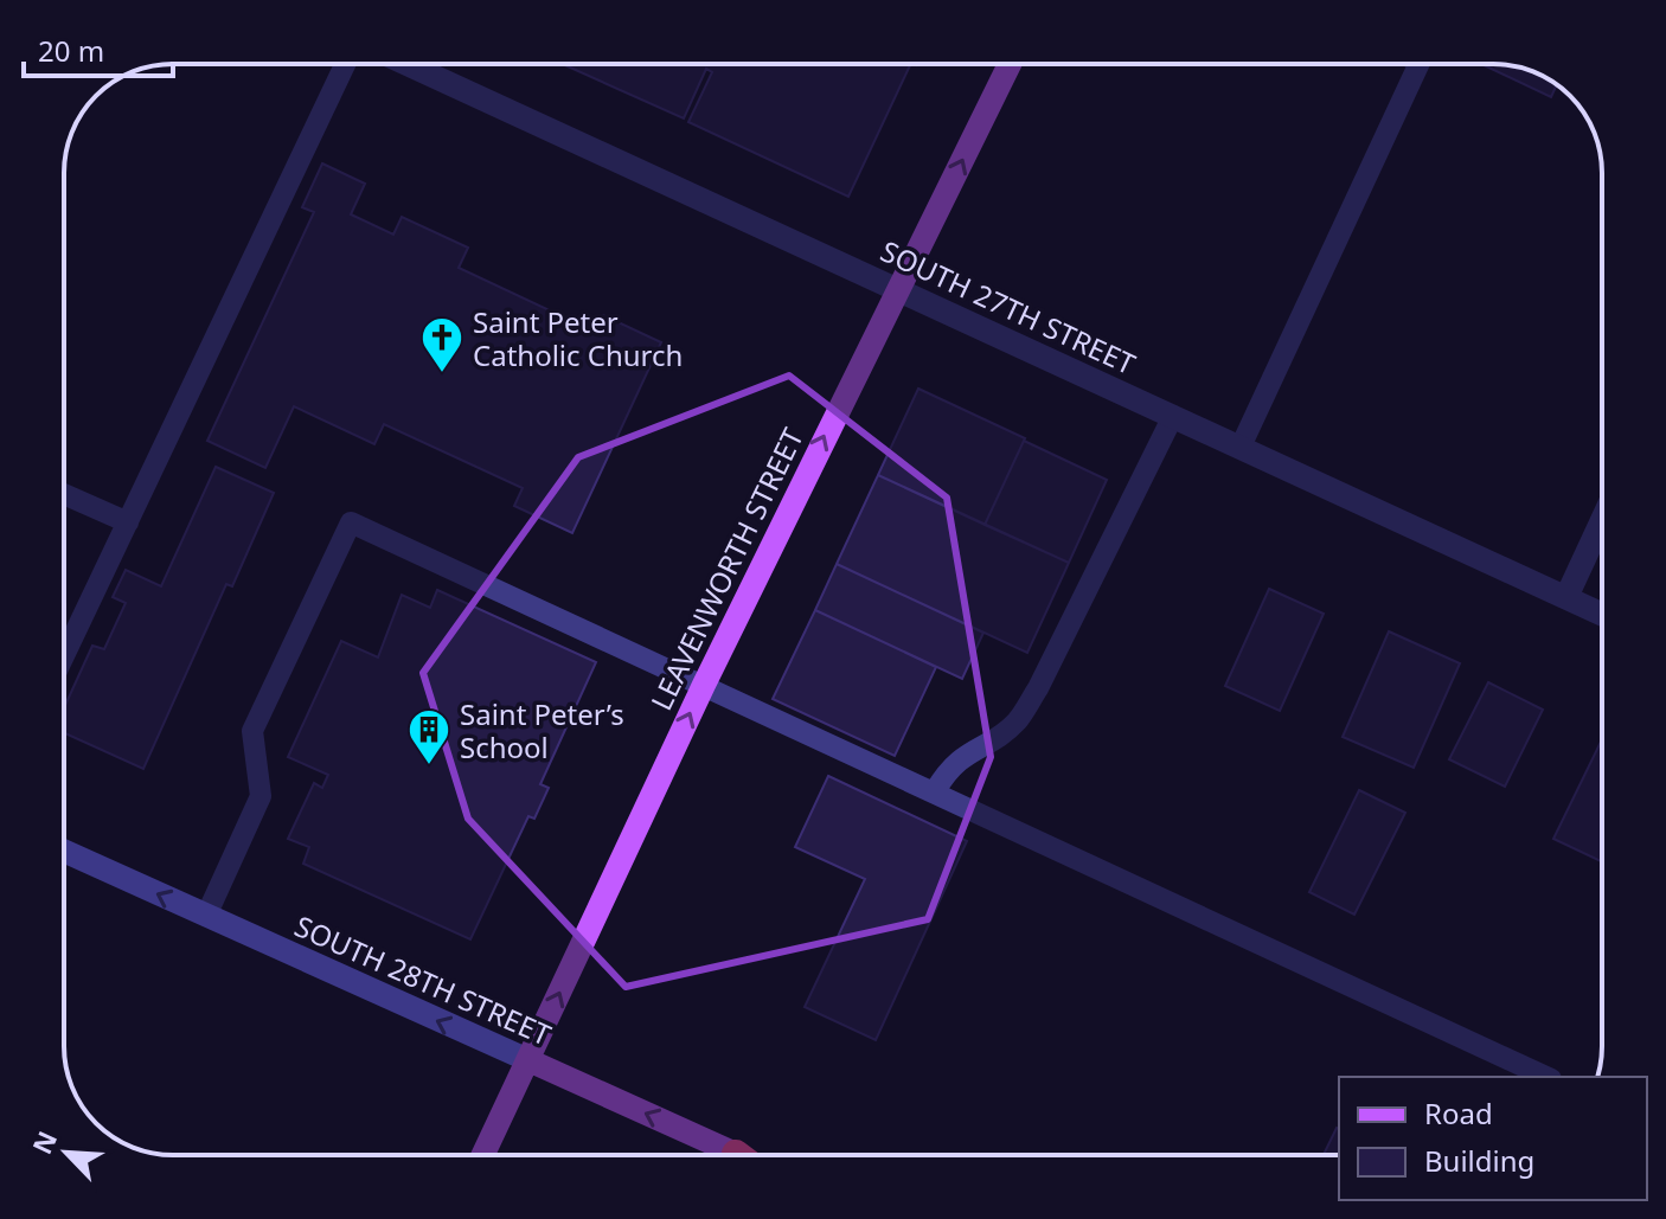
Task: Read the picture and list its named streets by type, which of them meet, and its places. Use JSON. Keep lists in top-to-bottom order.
{
  "streets": {
    "main road": ["LEAVENWORTH STREET", "SOUTH 28TH STREET"],
    "street": ["SOUTH 27TH STREET"]
  },
  "crossings": [
    ["SOUTH 27TH STREET", "LEAVENWORTH STREET"],
    ["LEAVENWORTH STREET", "SOUTH 28TH STREET"]
  ],
  "one_way": ["LEAVENWORTH STREET", "SOUTH 28TH STREET"],
  "places": {
    "church": ["Saint Peter Catholic Church"],
    "building": ["Saint Peter’s School"]
  },
  "legend": ["Road", "Building"],
  "scale_bar": "20 m",
  "north": "top left"
}
